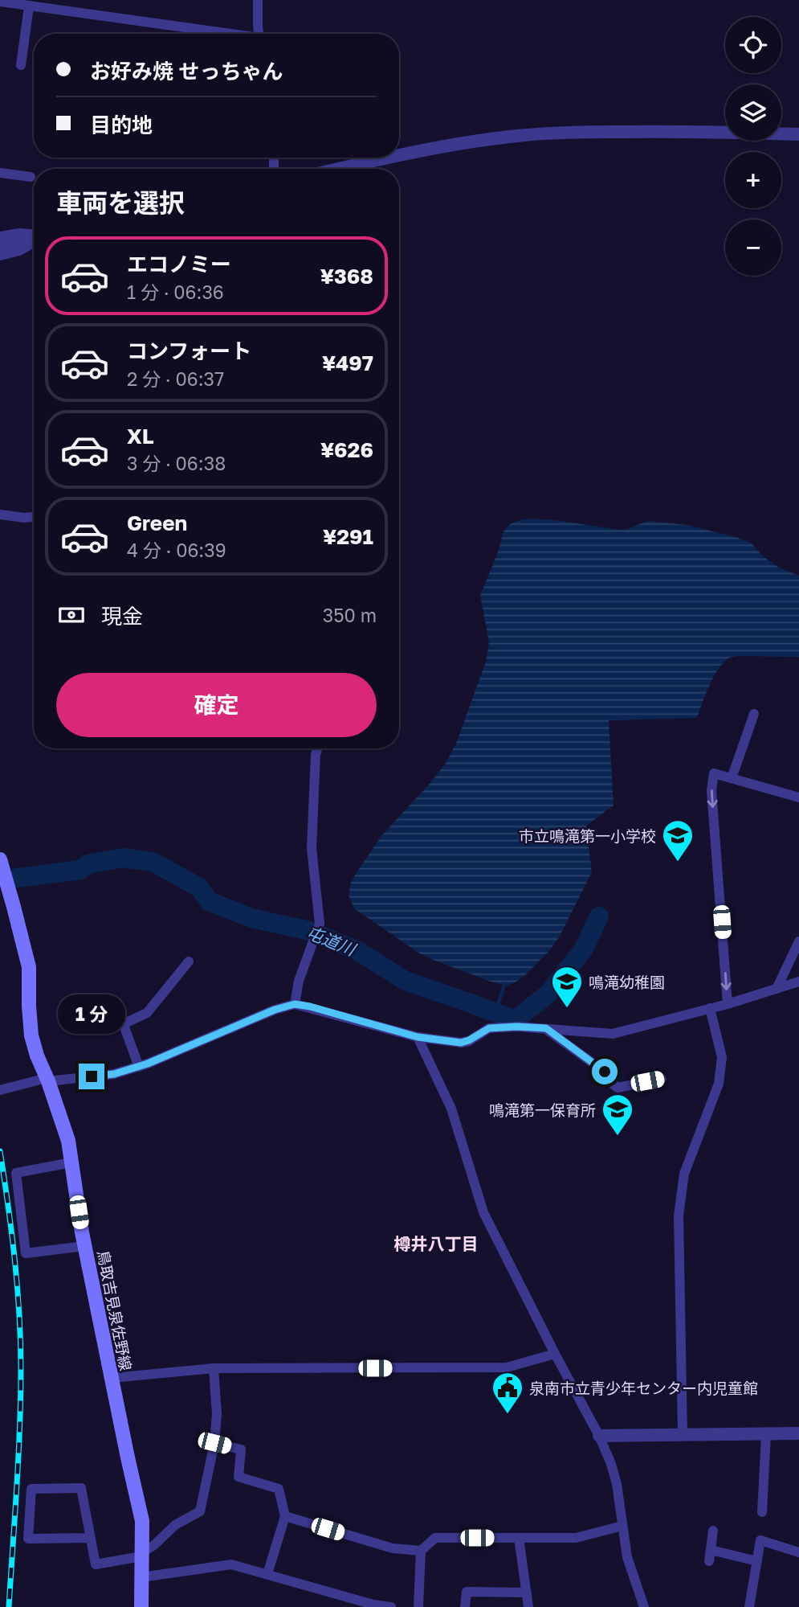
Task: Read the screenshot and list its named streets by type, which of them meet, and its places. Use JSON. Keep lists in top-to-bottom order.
{
  "streets": {
    "main road": ["鳥取吉見泉佐野線"]
  },
  "districts": ["樽井八丁目"],
  "water": ["屯道川"],
  "places": {
    "school or university": ["市立鳴滝第一小学校", "鳴滝幼稚園", "鳴滝第一保育所"],
    "public building": ["泉南市立青少年センター内児童館"]
  },
  "page": {
    "map_buttons": ["+", "−"],
    "banner": ["お好み焼 せっちゃん", "目的地"],
    "heading": "車両を選択",
    "list": [
      {
        "name": "エコノミー",
        "note": "1 分 · 06:36",
        "value": "¥368"
      },
      {
        "name": "コンフォート",
        "note": "2 分 · 06:37",
        "value": "¥497"
      },
      {
        "name": "XL",
        "note": "3 分 · 06:38",
        "value": "¥626"
      },
      {
        "name": "Green",
        "note": "4 分 · 06:39",
        "value": "¥291"
      }
    ],
    "pay": ["現金", "350 m"],
    "buttons": "確定",
    "bubble": "1 分"
  }
}
